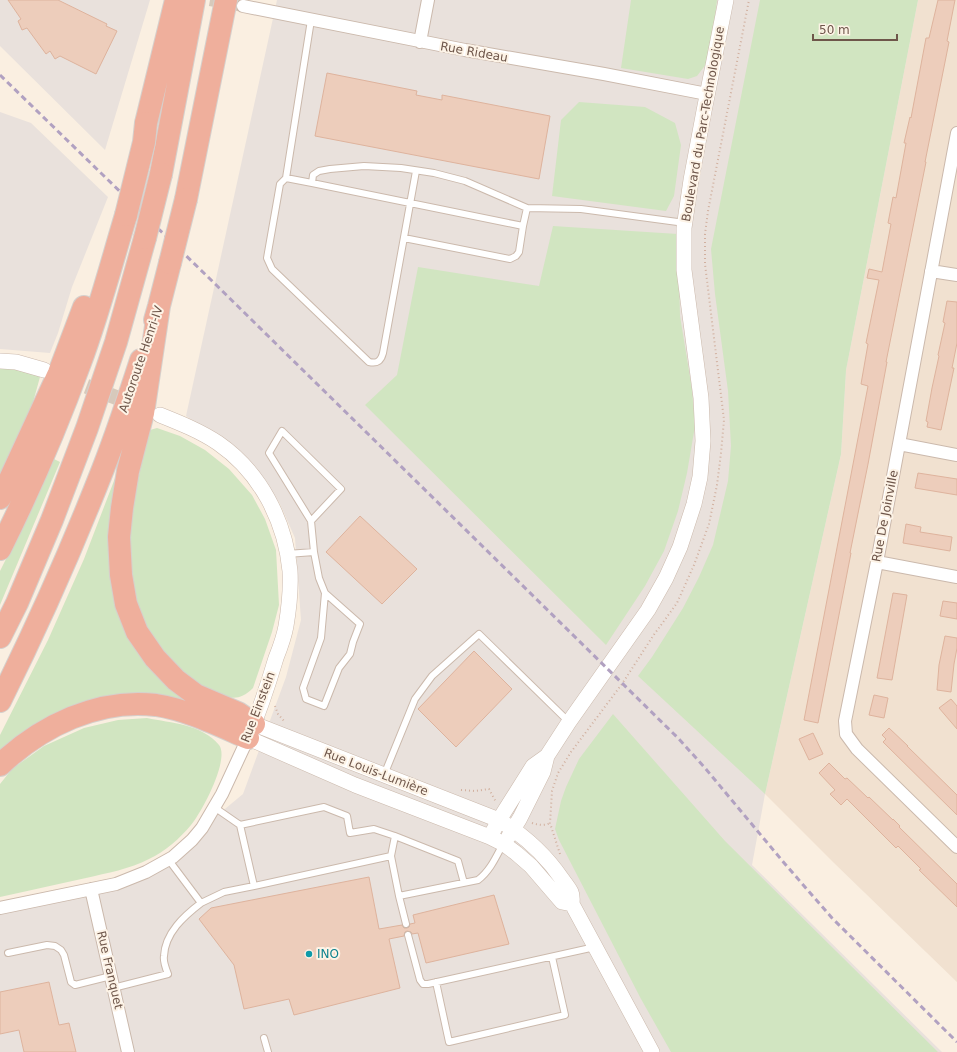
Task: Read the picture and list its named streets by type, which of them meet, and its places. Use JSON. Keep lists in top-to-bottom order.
{
  "streets": {
    "highway": ["Autoroute Henri-IV"],
    "street": [
      "Rue Rideau",
      "Boulevard du Parc-Technologique",
      "Rue De Joinville",
      "Rue Einstein",
      "Rue Louis-Lumière",
      "Rue Franquet"
    ]
  },
  "crossings": [
    ["Rue Rideau", "Boulevard du Parc-Technologique"],
    ["Rue Rideau", "Autoroute Henri-IV"],
    ["Boulevard du Parc-Technologique", "Rue Louis-Lumière"],
    ["Rue Einstein", "Rue Louis-Lumière"],
    ["Rue Einstein", "Rue Franquet"]
  ],
  "places": ["INO"],
  "scale_bar": "50 m"
}
